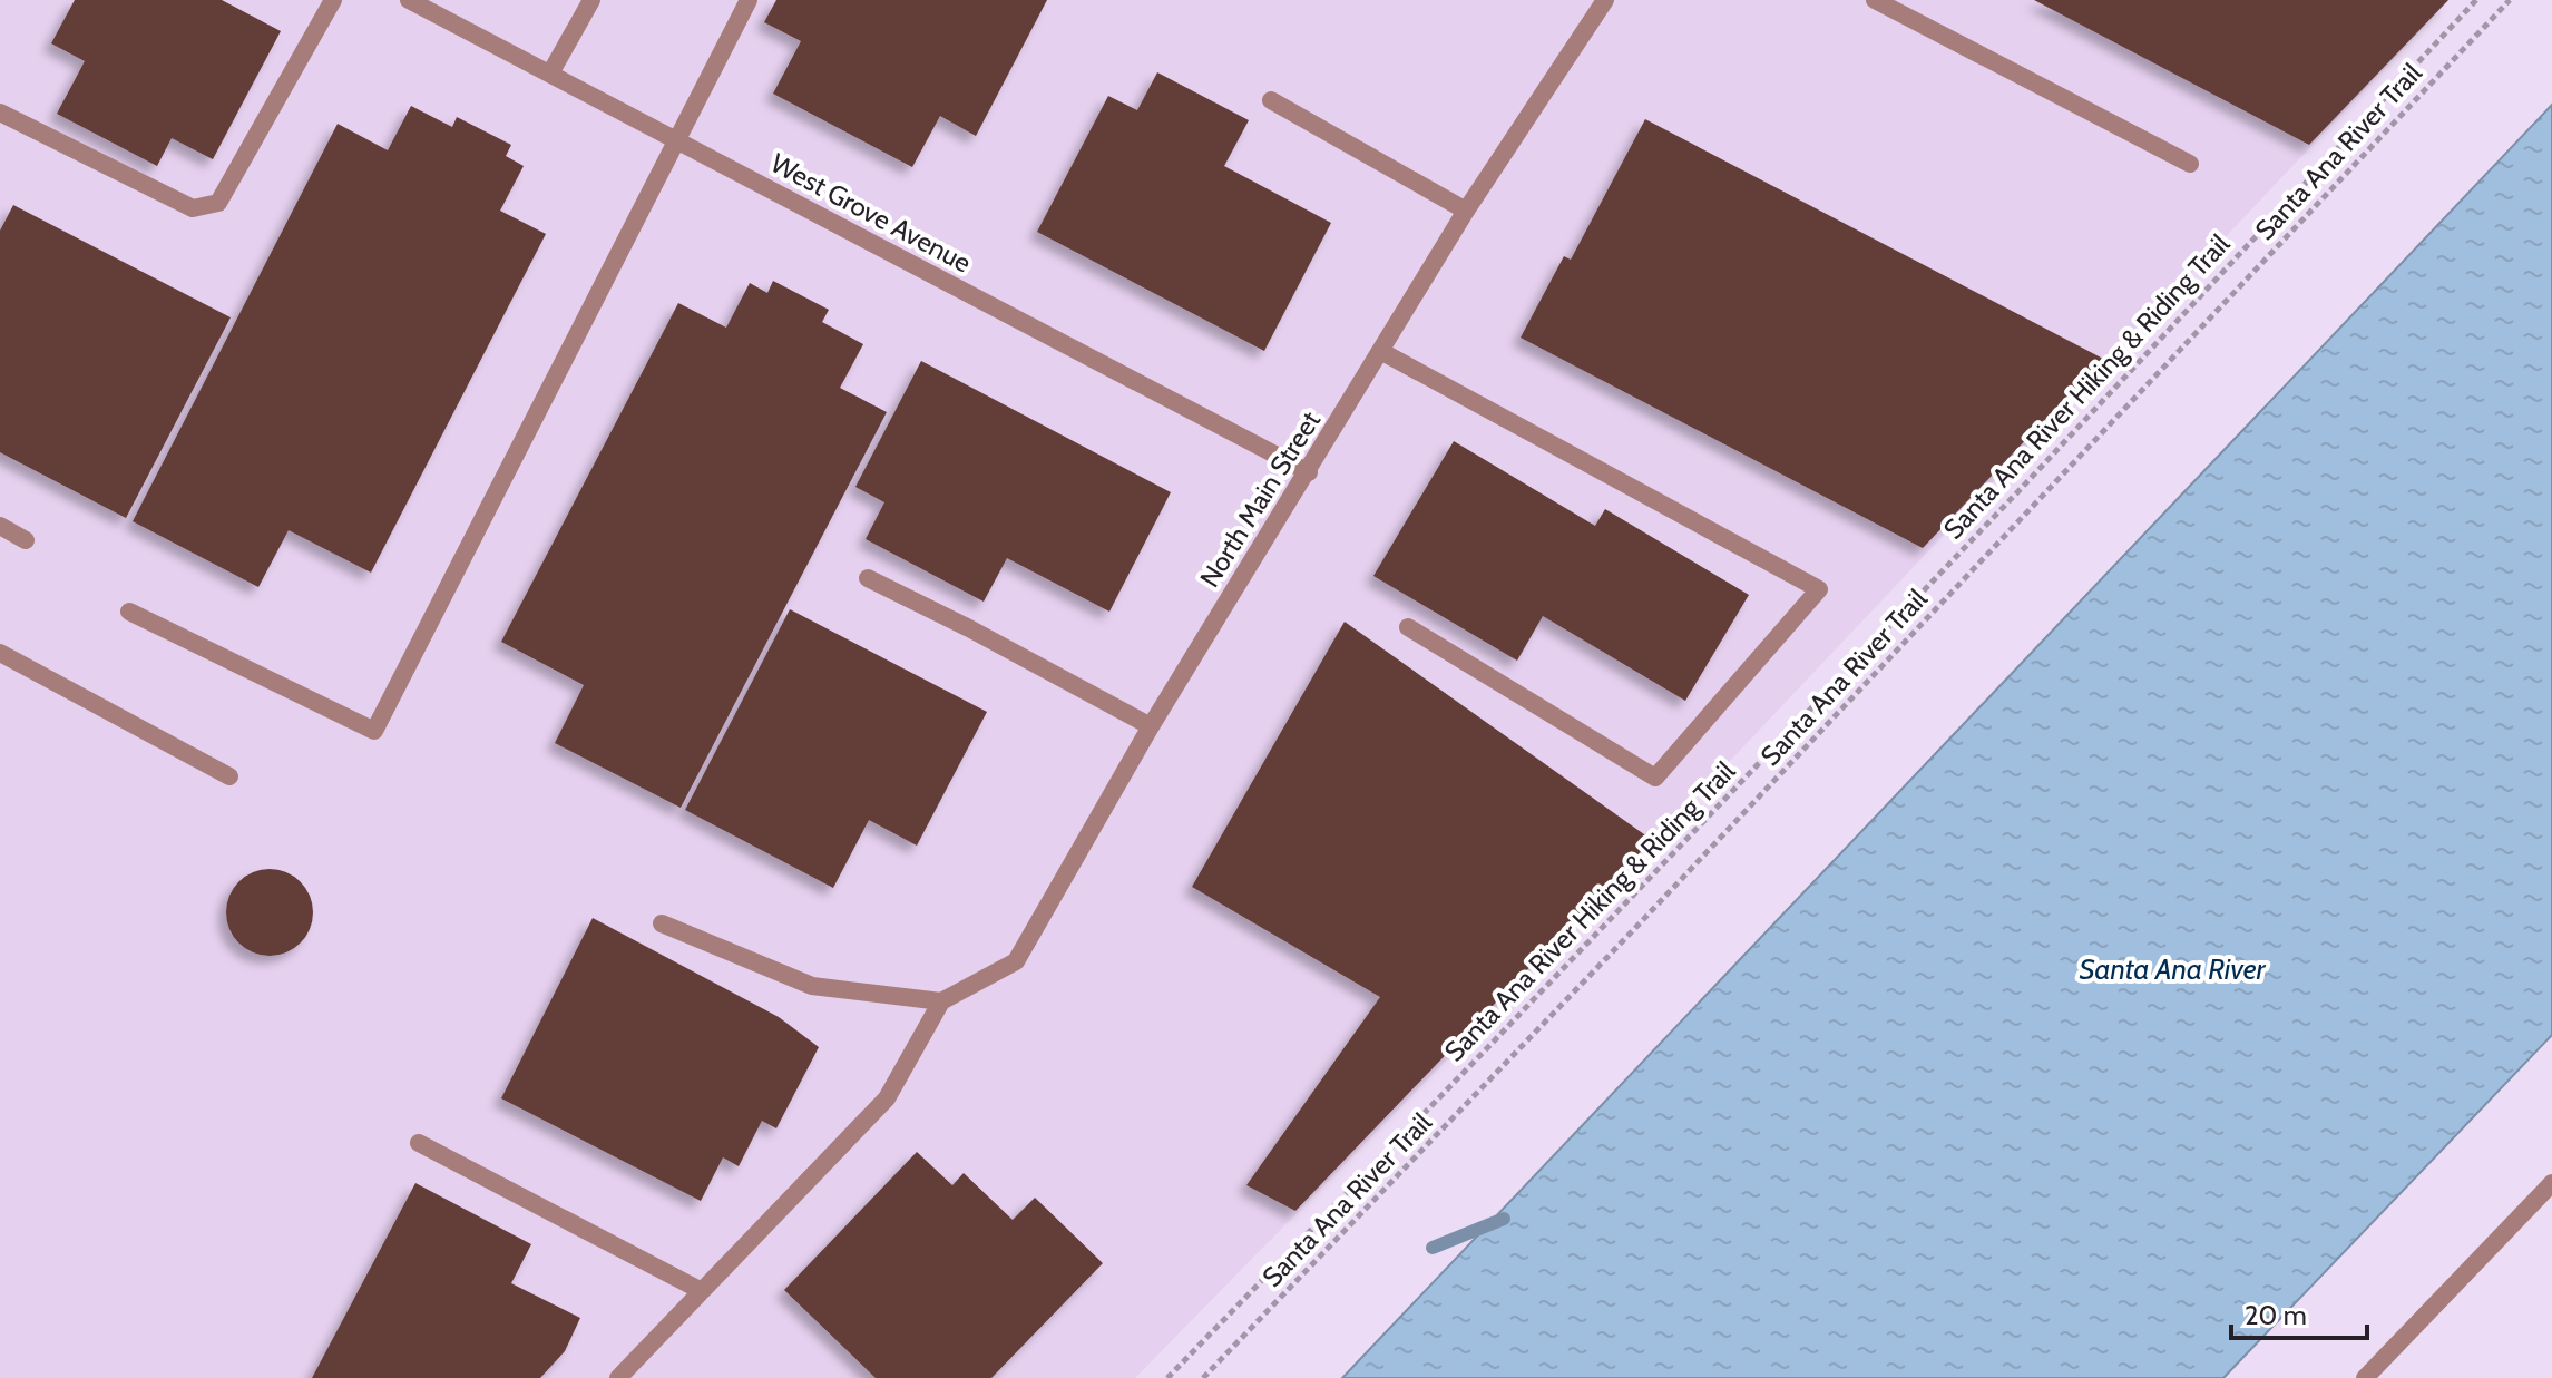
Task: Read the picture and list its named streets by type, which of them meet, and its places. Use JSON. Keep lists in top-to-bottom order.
{
  "streets": {
    "street": ["West Grove Avenue", "North Main Street"],
    "path": ["Santa Ana River Trail", "Santa Ana River Hiking & Riding Trail"]
  },
  "crossings": [
    ["West Grove Avenue", "North Main Street"]
  ],
  "water": ["Santa Ana River"],
  "scale_bar": "20 m"
}
